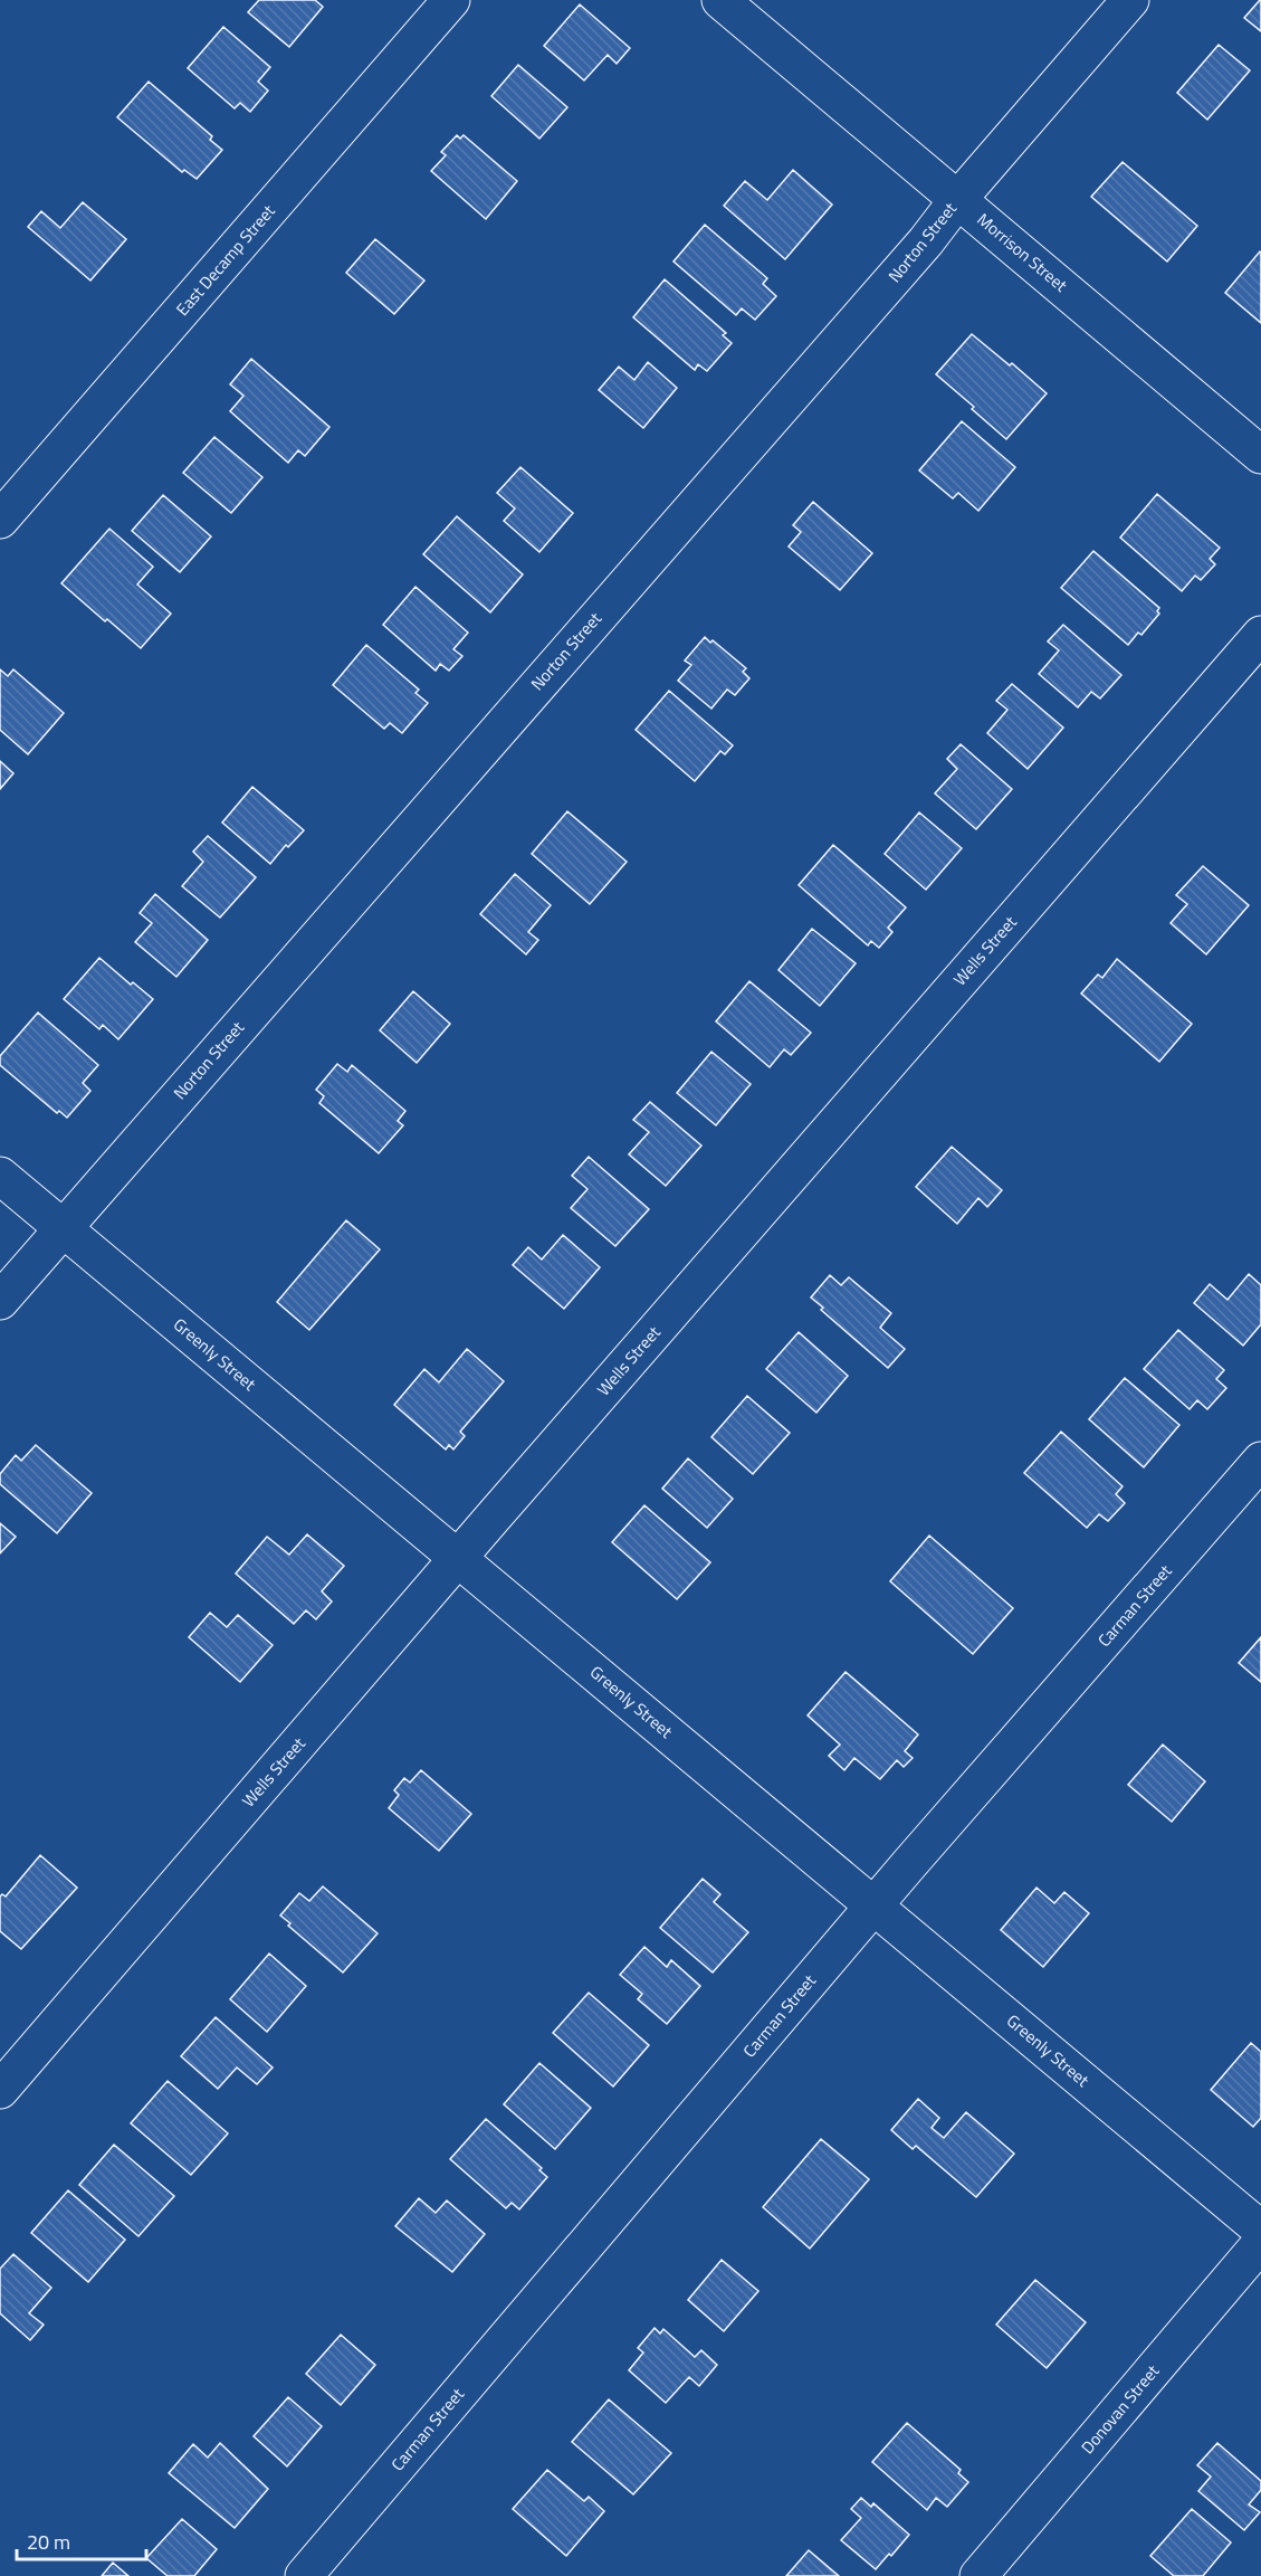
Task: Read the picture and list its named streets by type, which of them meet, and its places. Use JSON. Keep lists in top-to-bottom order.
{
  "streets": {
    "street": [
      "Norton Street",
      "Morrison Street",
      "East Decamp Street",
      "Wells Street",
      "Greenly Street",
      "Carman Street",
      "Donovan Street"
    ]
  },
  "crossings": [
    ["Norton Street", "Morrison Street"],
    ["Norton Street", "Greenly Street"],
    ["Wells Street", "Greenly Street"],
    ["Greenly Street", "Carman Street"]
  ],
  "scale_bar": "20 m"
}
